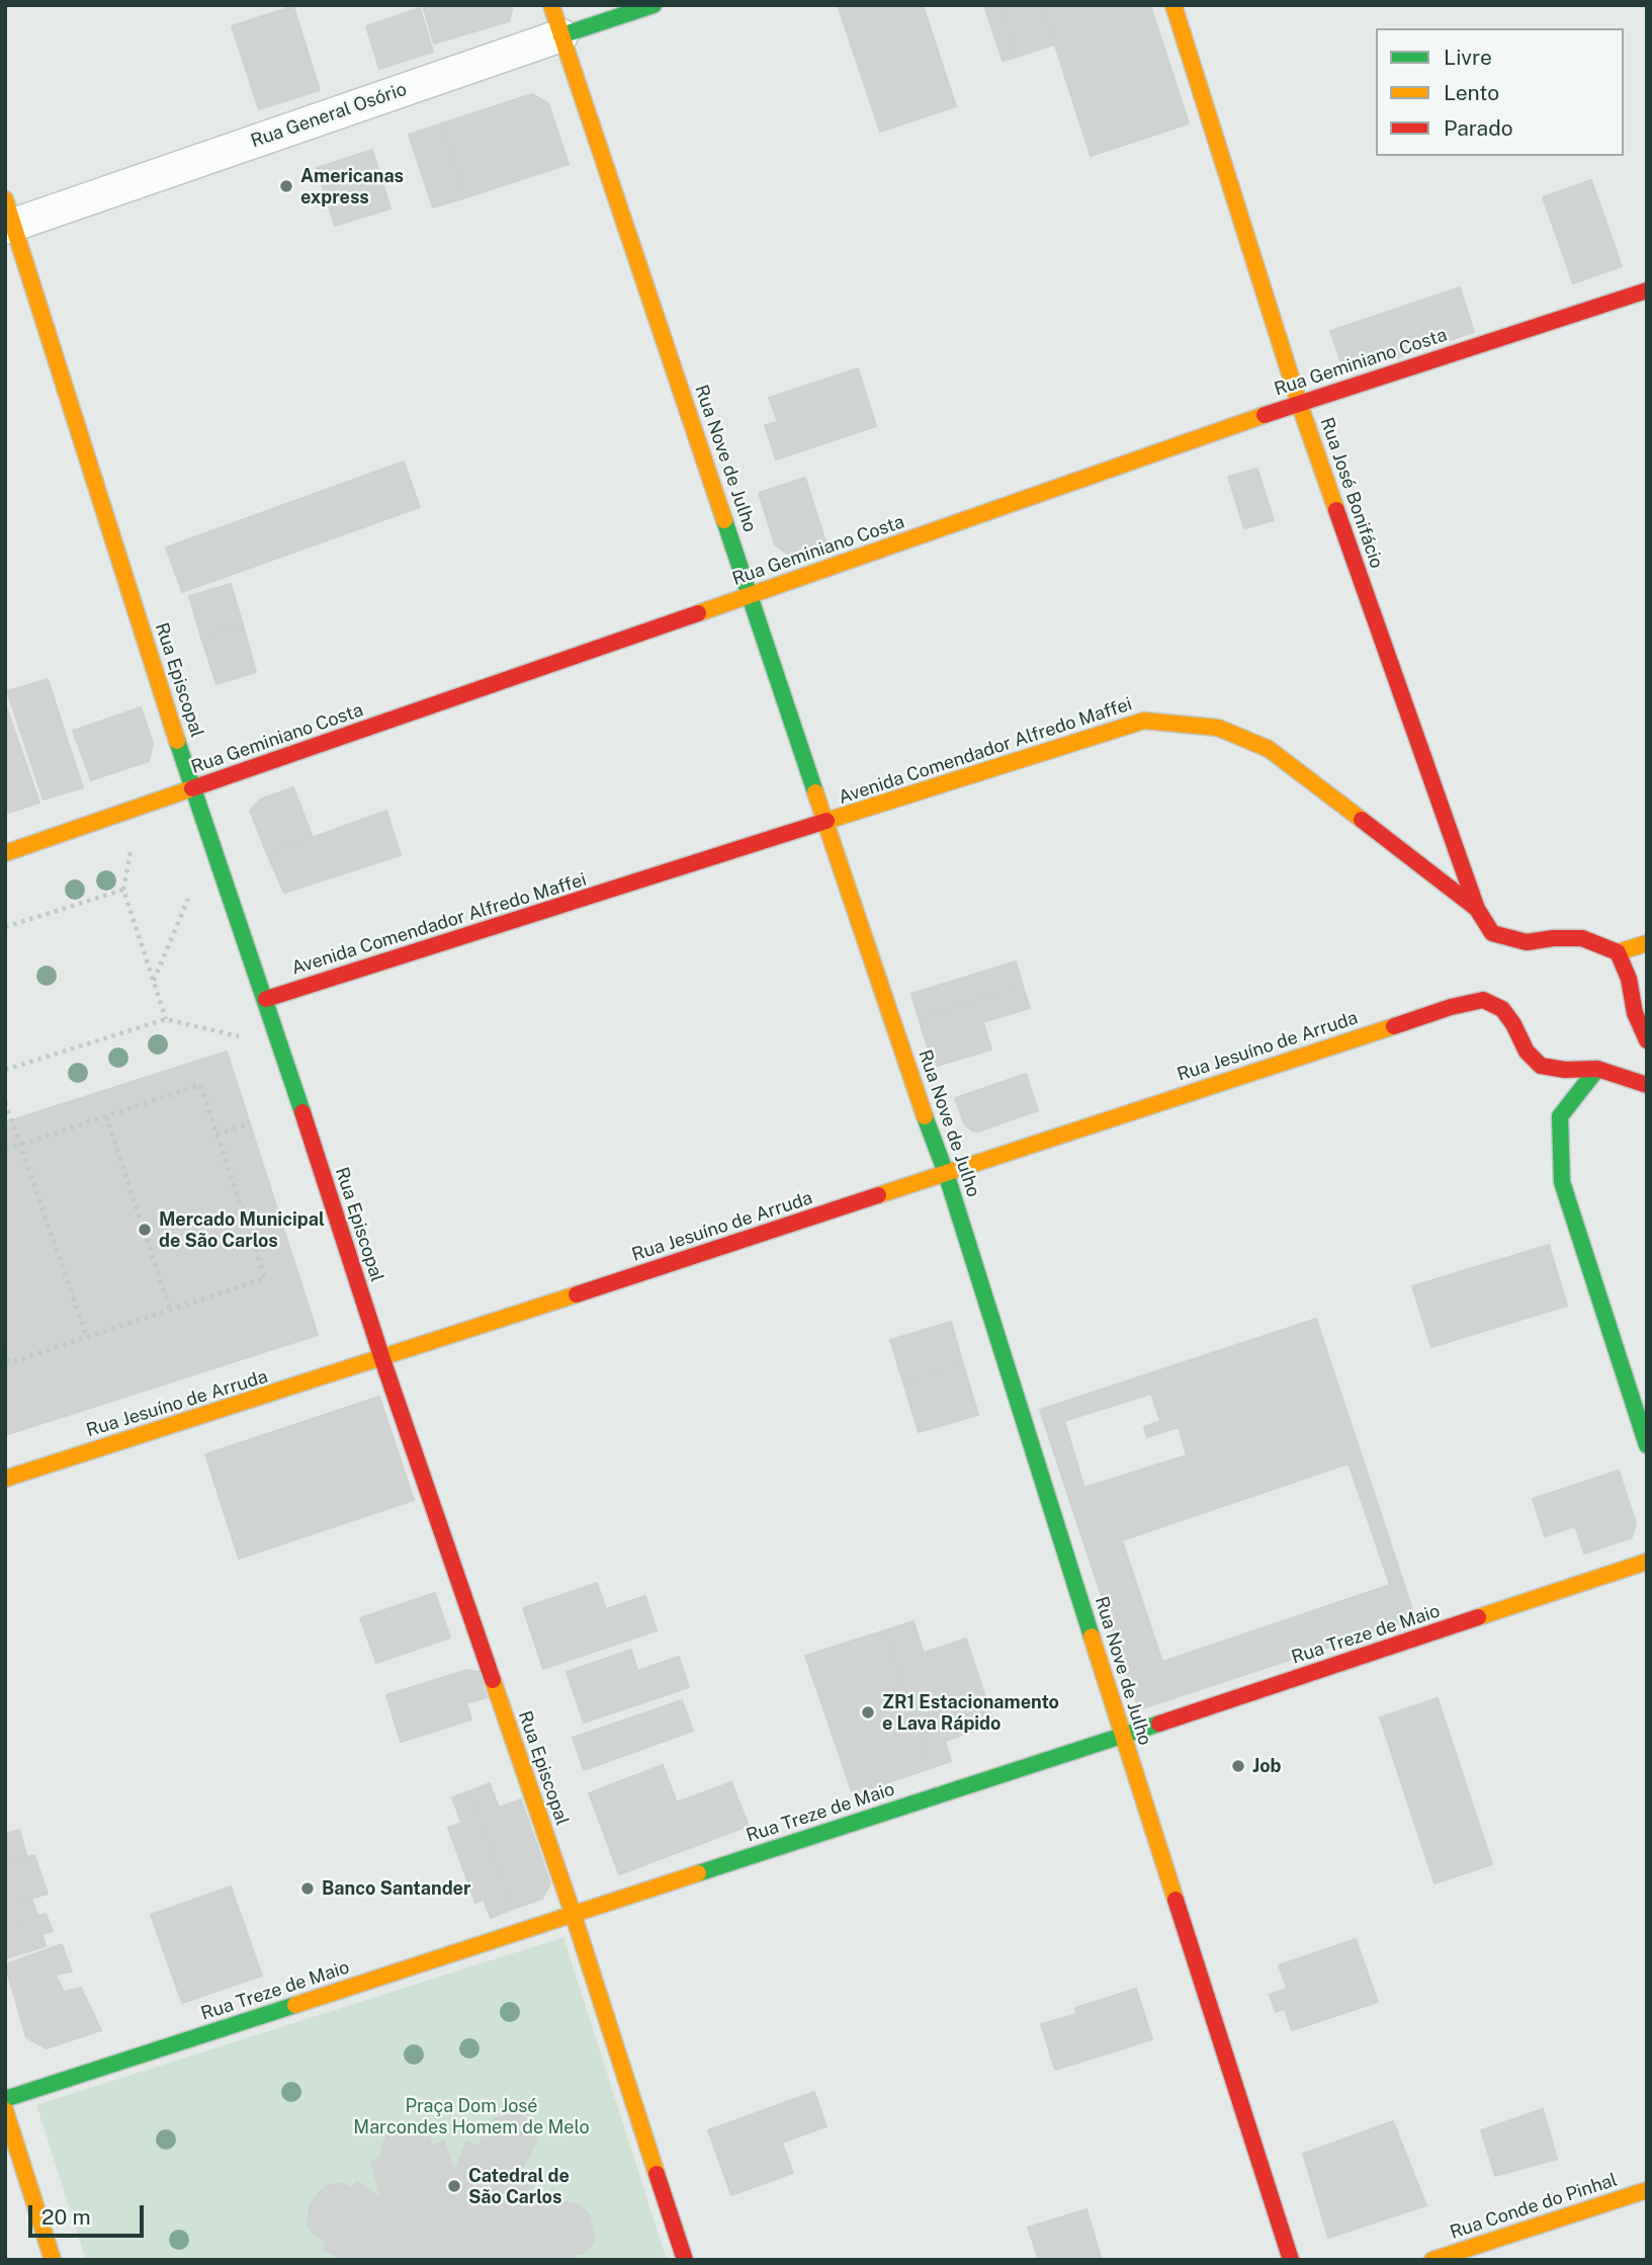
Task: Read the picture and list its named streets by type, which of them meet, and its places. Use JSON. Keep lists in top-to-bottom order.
{
  "streets": {
    "main road": [
      "Rua General Osório",
      "Rua Geminiano Costa",
      "Rua Nove de Julho",
      "Rua José Bonifácio",
      "Rua Episcopal",
      "Avenida Comendador Alfredo Maffei",
      "Rua Jesuíno de Arruda",
      "Rua Treze de Maio",
      "Rua Conde do Pinhal"
    ]
  },
  "crossings": [
    ["Rua General Osório", "Rua Nove de Julho"],
    ["Rua General Osório", "Rua Episcopal"],
    ["Rua Geminiano Costa", "Rua Nove de Julho"],
    ["Rua Geminiano Costa", "Rua José Bonifácio"],
    ["Rua Geminiano Costa", "Rua Episcopal"],
    ["Rua Nove de Julho", "Avenida Comendador Alfredo Maffei"],
    ["Rua Nove de Julho", "Rua Jesuíno de Arruda"],
    ["Rua Nove de Julho", "Rua Treze de Maio"],
    ["Rua José Bonifácio", "Avenida Comendador Alfredo Maffei"],
    ["Rua Episcopal", "Avenida Comendador Alfredo Maffei"],
    ["Rua Episcopal", "Rua Jesuíno de Arruda"],
    ["Rua Episcopal", "Rua Treze de Maio"]
  ],
  "parks": ["Praça Dom José Marcondes Homem de Melo"],
  "places": [
    "Americanas express",
    "Mercado Municipal de São Carlos",
    "ZR1 Estacionamento e Lava Rápido",
    "Job",
    "Banco Santander",
    "Catedral de São Carlos"
  ],
  "legend": ["Livre", "Lento", "Parado"],
  "scale_bar": "20 m"
}
